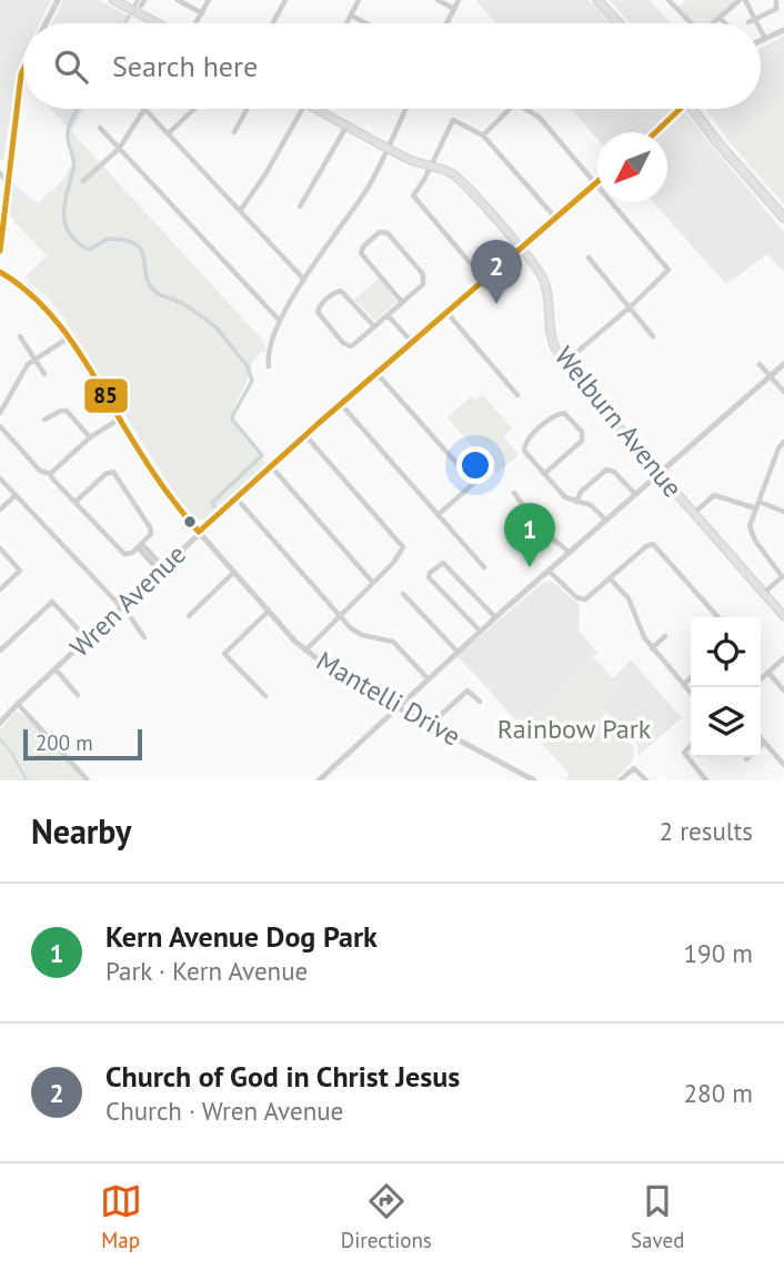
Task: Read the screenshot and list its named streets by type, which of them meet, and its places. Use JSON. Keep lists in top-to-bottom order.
{
  "streets": {
    "main road": ["Welburn Avenue"],
    "street": ["Wren Avenue", "Mantelli Drive"]
  },
  "crossings": [
    ["Welburn Avenue", "Wren Avenue"],
    ["Wren Avenue", "Mantelli Drive"]
  ],
  "parks": ["Rainbow Park"],
  "lines": ["transit line 85"],
  "scale_bar": "200 m",
  "north": "bottom left",
  "page": {
    "search": "Search here",
    "pins": ["2", "1"],
    "scale": "200 m",
    "heading": ["Nearby", "2 results"],
    "list": [
      {
        "mark": "1",
        "name": "Kern Avenue Dog Park",
        "note": "Park · Kern Avenue",
        "value": "190 m"
      },
      {
        "mark": "2",
        "name": "Church of God in Christ Jesus",
        "note": "Church · Wren Avenue",
        "value": "280 m"
      }
    ],
    "nav": ["Map", "Directions", "Saved"]
  }
}
